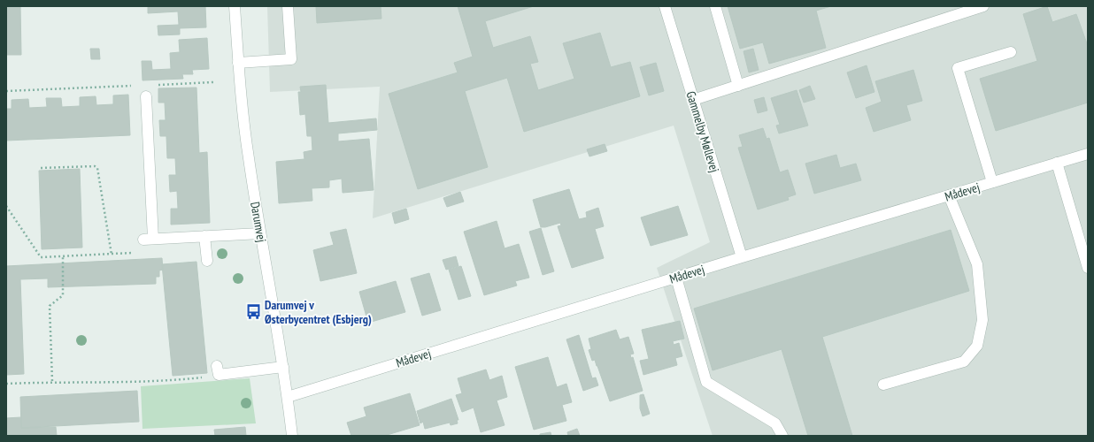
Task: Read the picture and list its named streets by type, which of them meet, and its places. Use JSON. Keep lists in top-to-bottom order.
{
  "streets": {
    "street": ["Gammelby Møllevej", "Mådevej", "Darumvej"]
  },
  "crossings": [
    ["Gammelby Møllevej", "Mådevej"],
    ["Mådevej", "Darumvej"]
  ],
  "places": {
    "bus stop": ["Darumvej v Østerbycentret (Esbjerg)"]
  }
}
